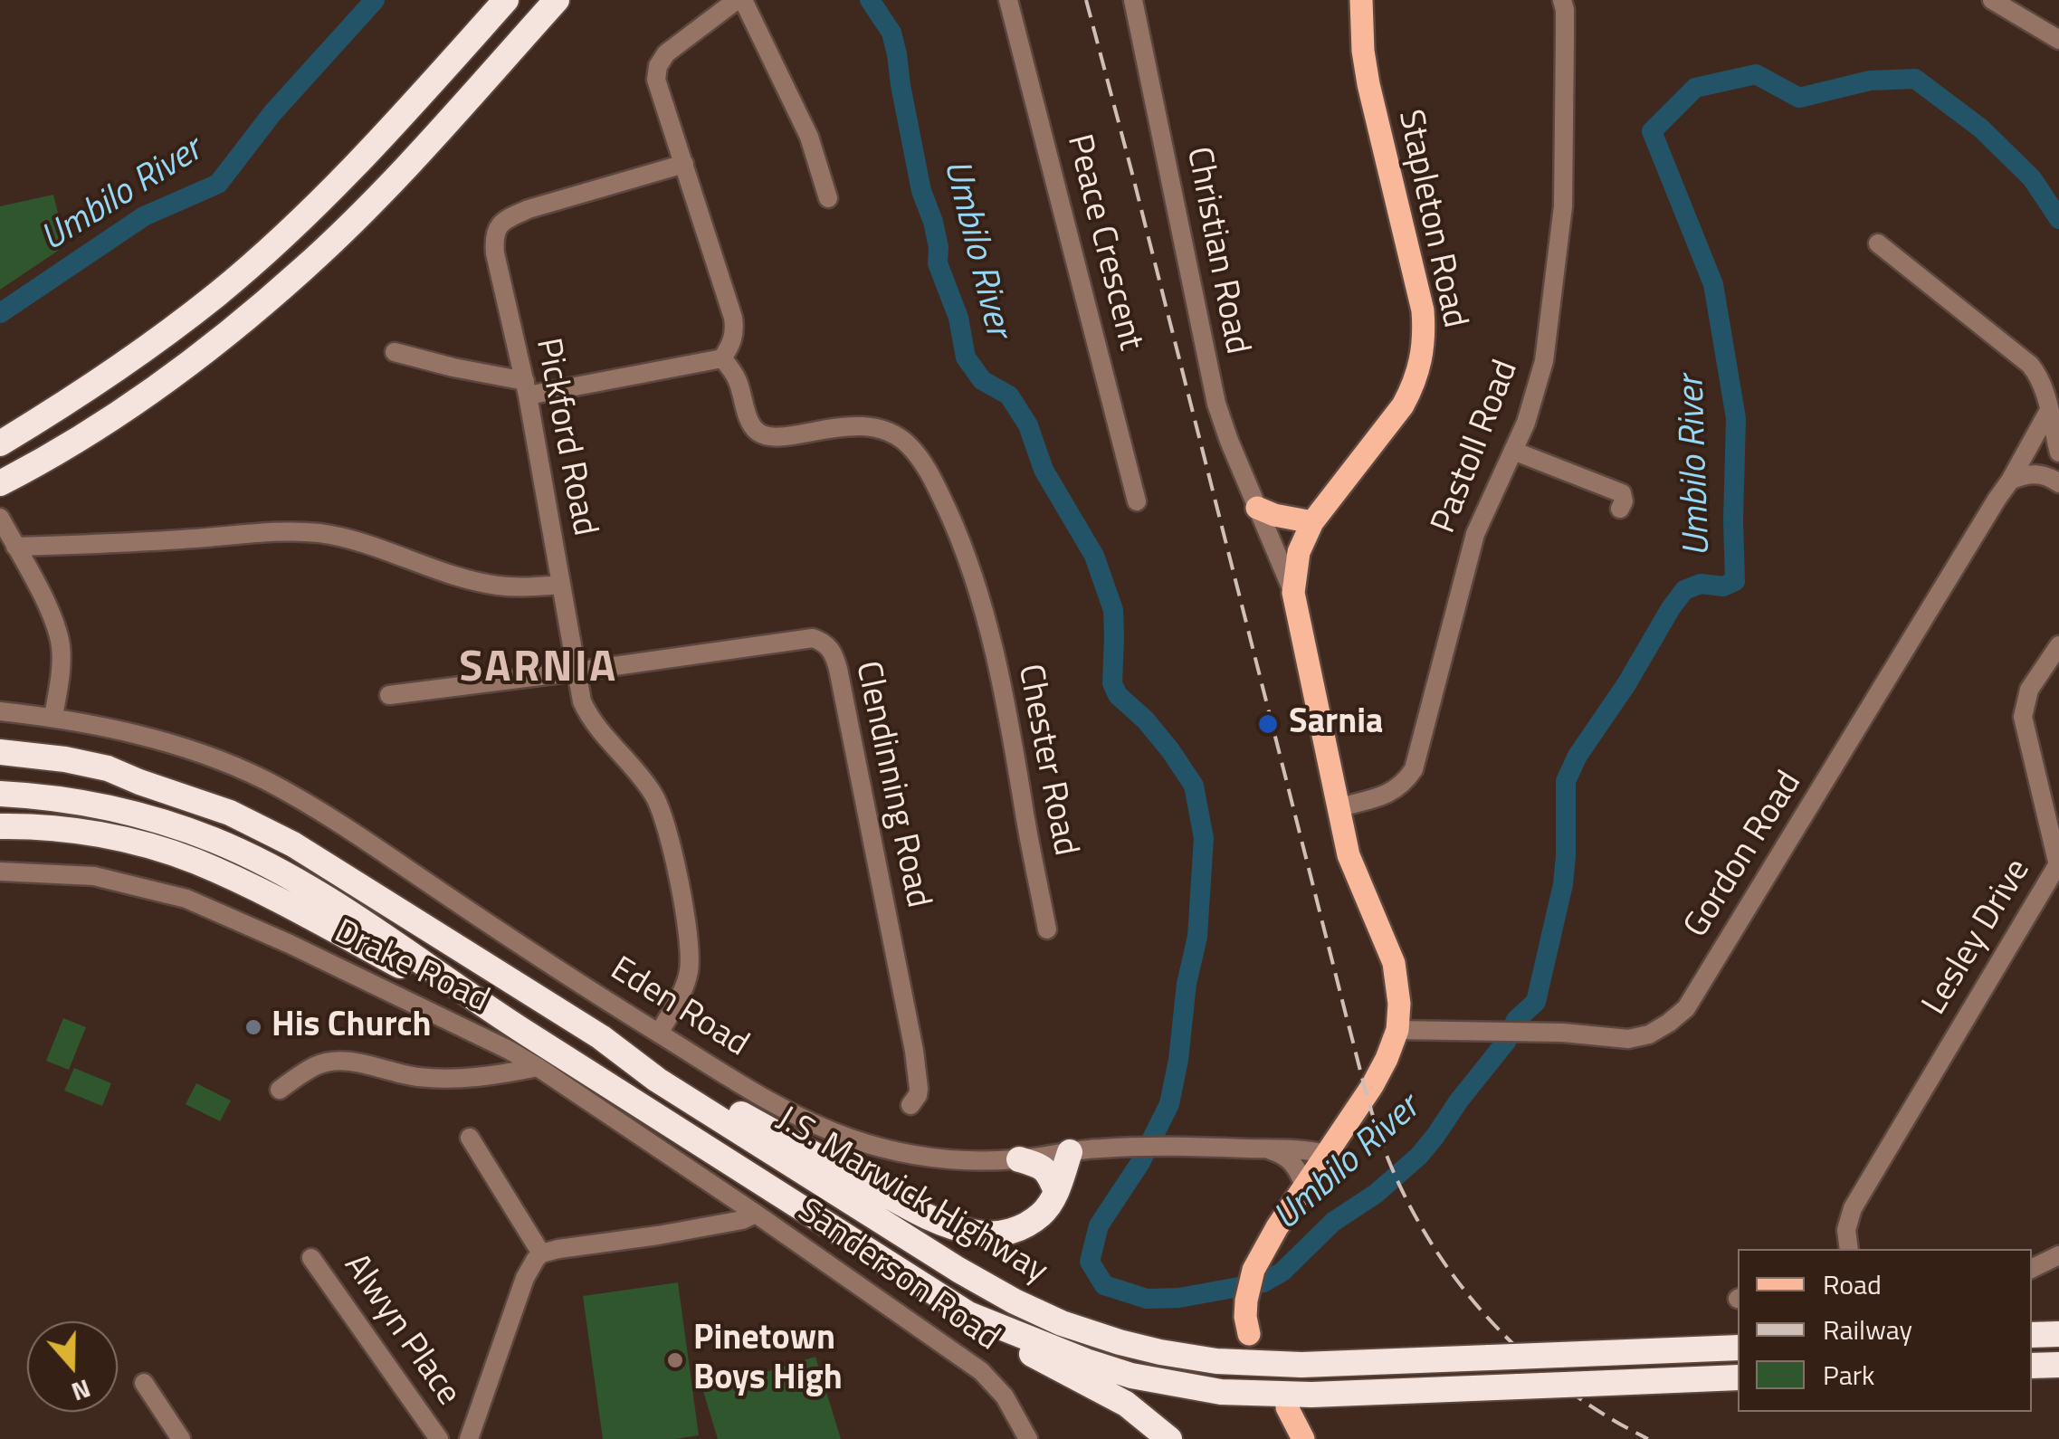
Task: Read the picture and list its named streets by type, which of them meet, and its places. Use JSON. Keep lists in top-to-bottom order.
{
  "streets": {
    "highway": ["J.S. Marwick Highway"],
    "main road": ["Stapleton Road"],
    "street": [
      "Peace Crescent",
      "Christian Road",
      "Pickford Road",
      "Pastoll Road",
      "Chester Road",
      "Clendinning Road",
      "Gordon Road",
      "Lesley Drive",
      "Drake Road",
      "Eden Road",
      "Sanderson Road",
      "Alwyn Place"
    ]
  },
  "crossings": [
    ["Stapleton Road", "Christian Road"],
    ["Stapleton Road", "Pastoll Road"],
    ["Stapleton Road", "Gordon Road"],
    ["Stapleton Road", "Eden Road"],
    ["Pickford Road", "Clendinning Road"],
    ["Pickford Road", "Eden Road"],
    ["Drake Road", "Sanderson Road"]
  ],
  "districts": ["SARNIA"],
  "water": ["Umbilo River"],
  "places": ["Sarnia", "His Church", "Pinetown Boys High"],
  "legend": ["Road", "Railway", "Park"],
  "north": "bottom"
}
